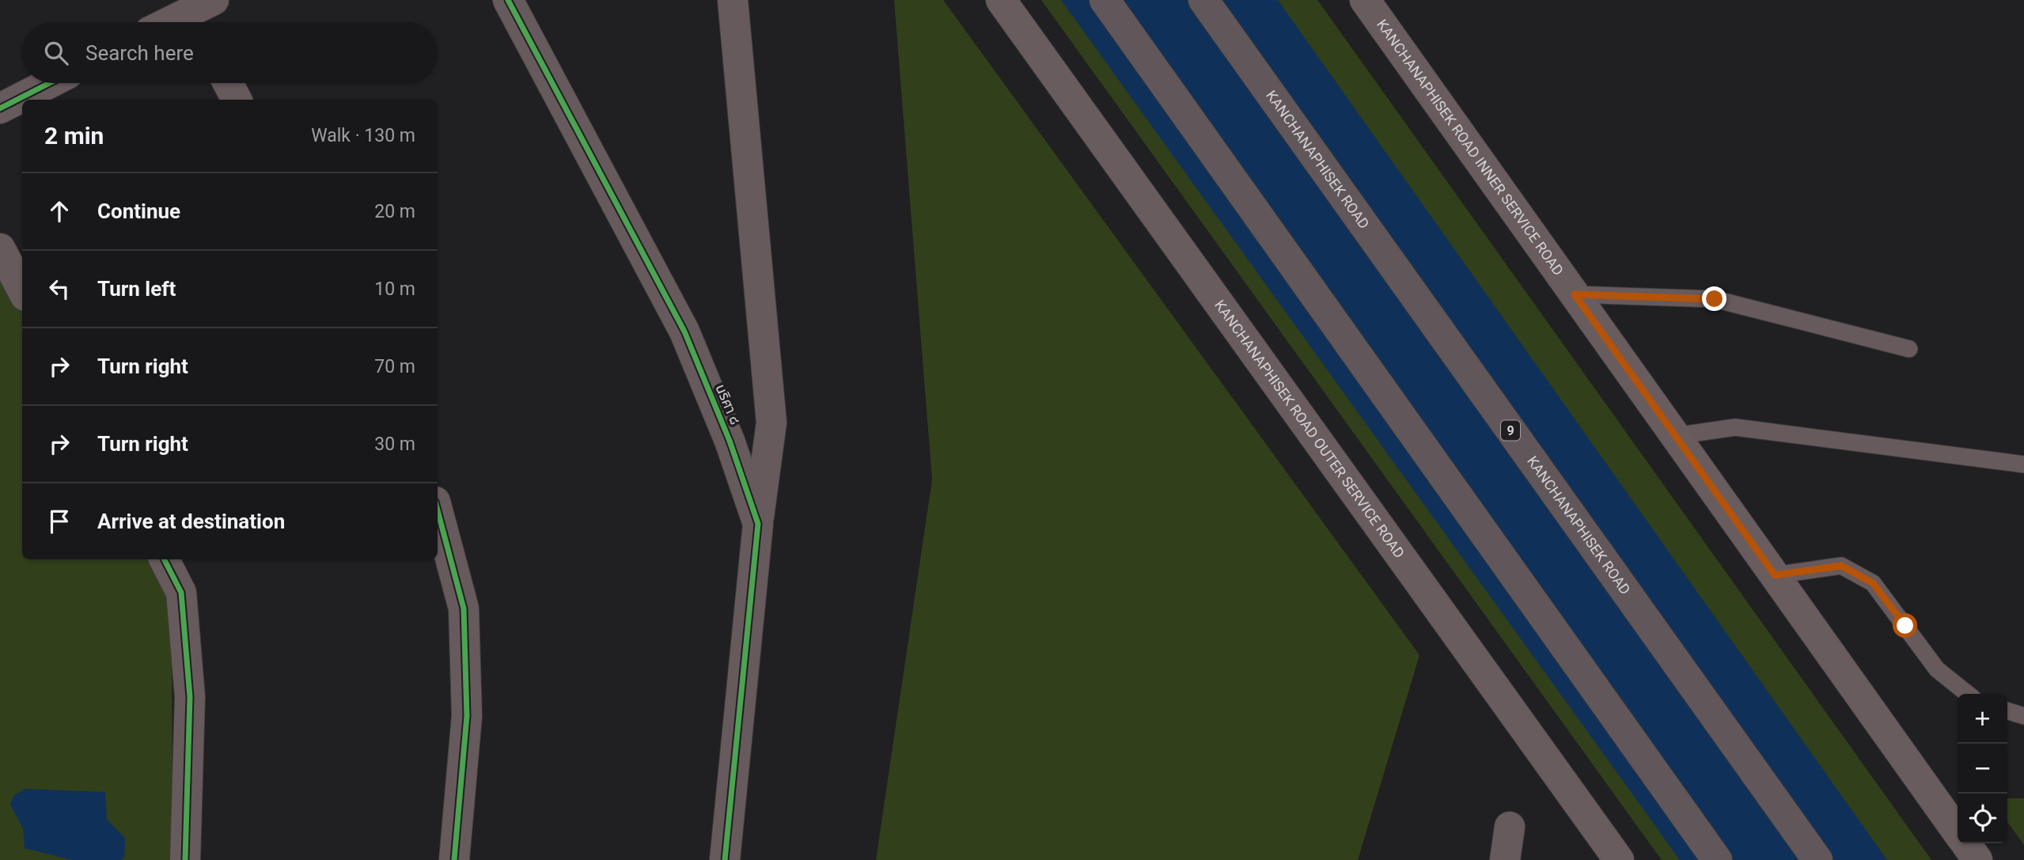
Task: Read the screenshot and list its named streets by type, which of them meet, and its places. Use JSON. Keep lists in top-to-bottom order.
{
  "streets": {
    "highway": ["KANCHANAPHISEK ROAD", "9"],
    "main road": ["KANCHANAPHISEK ROAD INNER SERVICE ROAD", "KANCHANAPHISEK ROAD OUTER SERVICE ROAD"],
    "street": ["นริศา ๘"]
  },
  "page": {
    "search": "Search here",
    "heading": ["2 min", "Walk · 130 m"],
    "list": [
      ["Continue", "20 m"],
      ["Turn left", "10 m"],
      ["Turn right", "70 m"],
      ["Turn right", "30 m"],
      "Arrive at destination"
    ],
    "map_buttons": ["+", "−"]
  }
}
